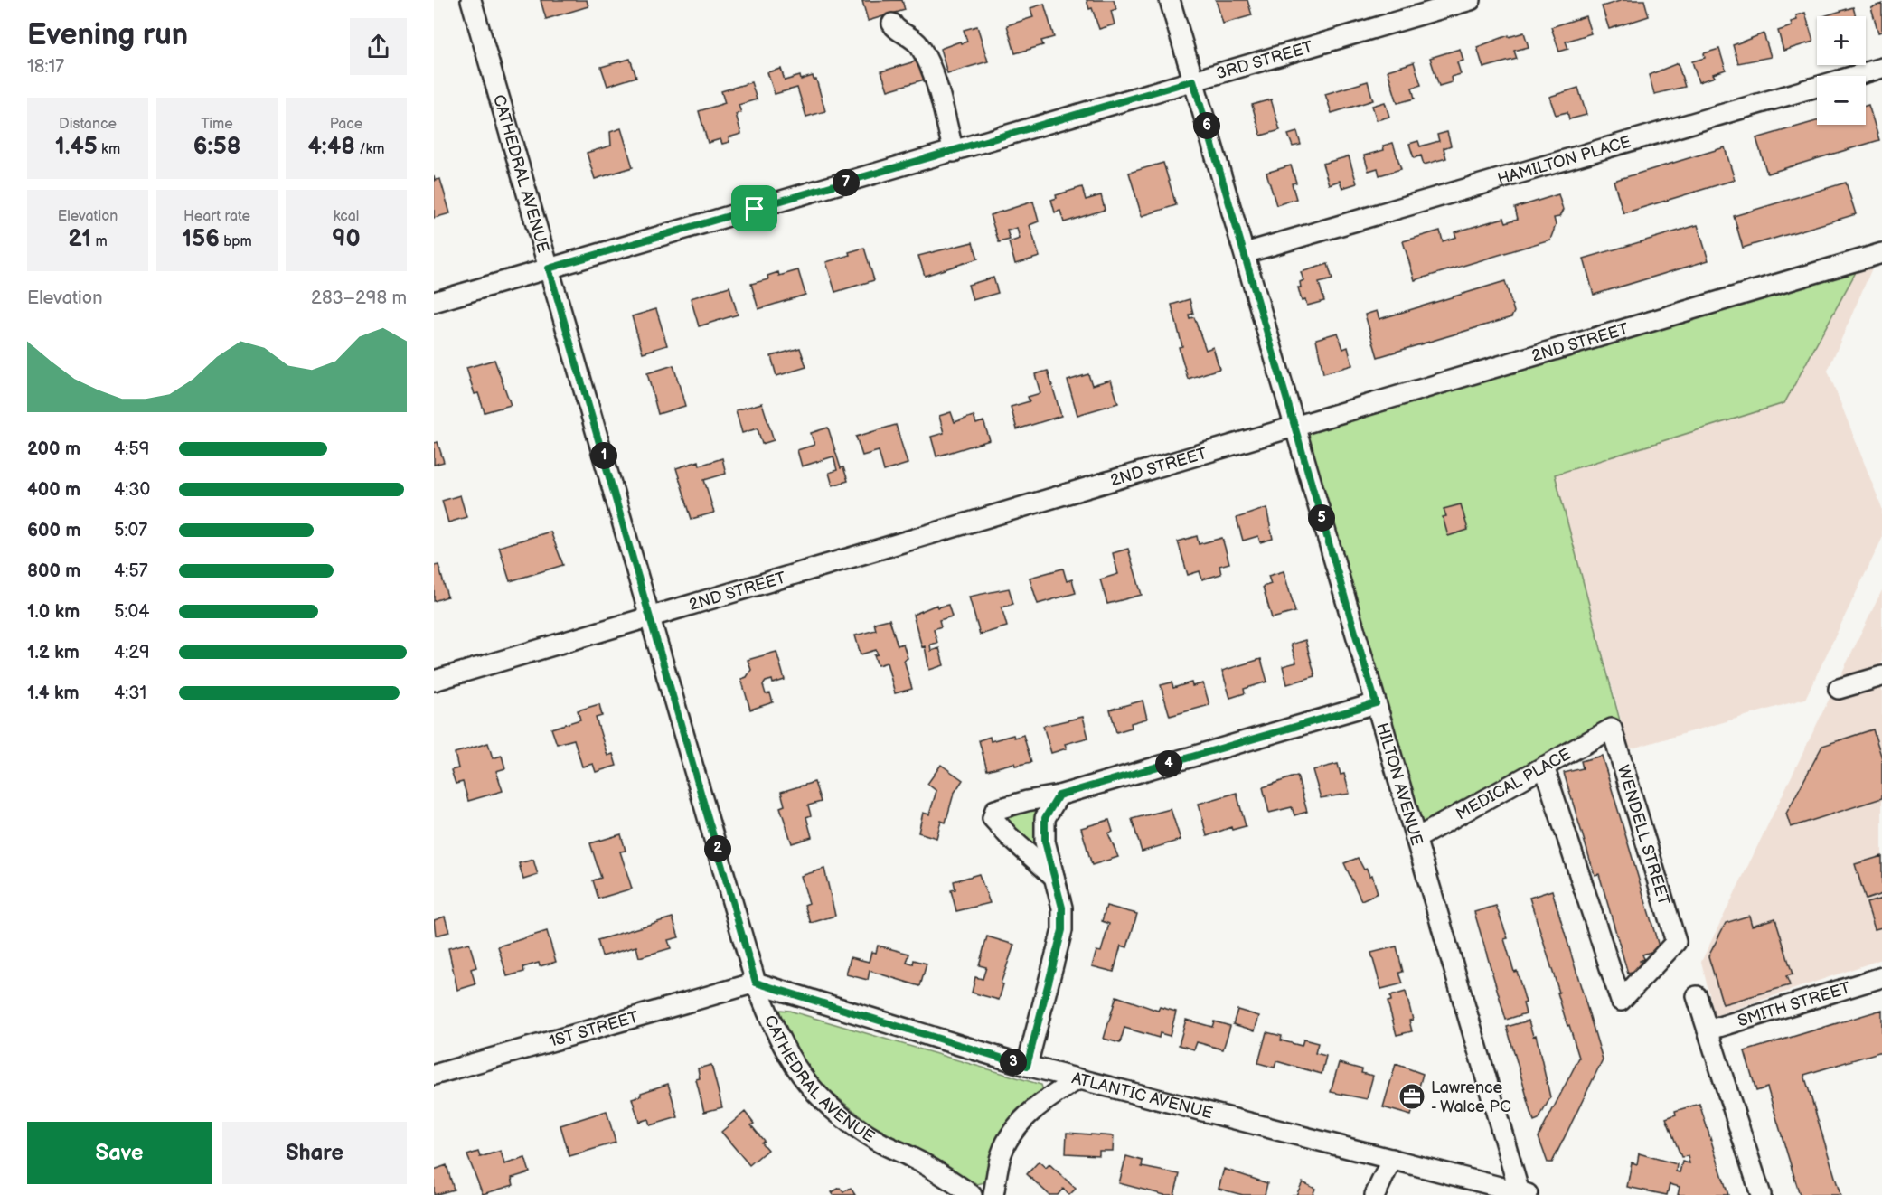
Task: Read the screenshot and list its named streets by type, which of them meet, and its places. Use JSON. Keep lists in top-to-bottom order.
{
  "streets": {
    "street": [
      "3RD STREET",
      "HAMILTON PLACE",
      "CATHEDRAL AVENUE",
      "2ND STREET",
      "MEDICAL PLACE",
      "HILTON AVENUE",
      "WENDELL STREET",
      "SMITH STREET",
      "1ST STREET",
      "ATLANTIC AVENUE"
    ]
  },
  "crossings": [
    ["3RD STREET", "CATHEDRAL AVENUE"],
    ["3RD STREET", "HILTON AVENUE"],
    ["HAMILTON PLACE", "HILTON AVENUE"],
    ["CATHEDRAL AVENUE", "2ND STREET"],
    ["CATHEDRAL AVENUE", "1ST STREET"],
    ["CATHEDRAL AVENUE", "ATLANTIC AVENUE"],
    ["2ND STREET", "HILTON AVENUE"],
    ["MEDICAL PLACE", "HILTON AVENUE"],
    ["MEDICAL PLACE", "WENDELL STREET"],
    ["HILTON AVENUE", "ATLANTIC AVENUE"],
    ["1ST STREET", "ATLANTIC AVENUE"]
  ],
  "places": {
    "office": ["Lawrence - Walce PC"]
  },
  "page": {
    "heading": ["Evening run", "18:17"],
    "map_buttons": ["+", "−"],
    "stats": [
      ["Distance", "1.45 km"],
      ["Time", "6:58"],
      ["Pace", "4:48 /km"],
      ["Elevation", "21 m"],
      ["Heart rate", "156 bpm"],
      ["kcal", "90"]
    ],
    "pins": [
      "6",
      "7",
      "1",
      "5",
      "4",
      "2",
      "3"
    ],
    "chart": ["Elevation", "283–298 m"],
    "list": [
      {
        "name": "200 m",
        "note": "4:59"
      },
      {
        "name": "400 m",
        "note": "4:30"
      },
      {
        "name": "600 m",
        "note": "5:07"
      },
      {
        "name": "800 m",
        "note": "4:57"
      },
      {
        "name": "1.0 km",
        "note": "5:04"
      },
      {
        "name": "1.2 km",
        "note": "4:29"
      },
      {
        "name": "1.4 km",
        "note": "4:31"
      }
    ],
    "buttons": ["Save", "Share"]
  }
}
